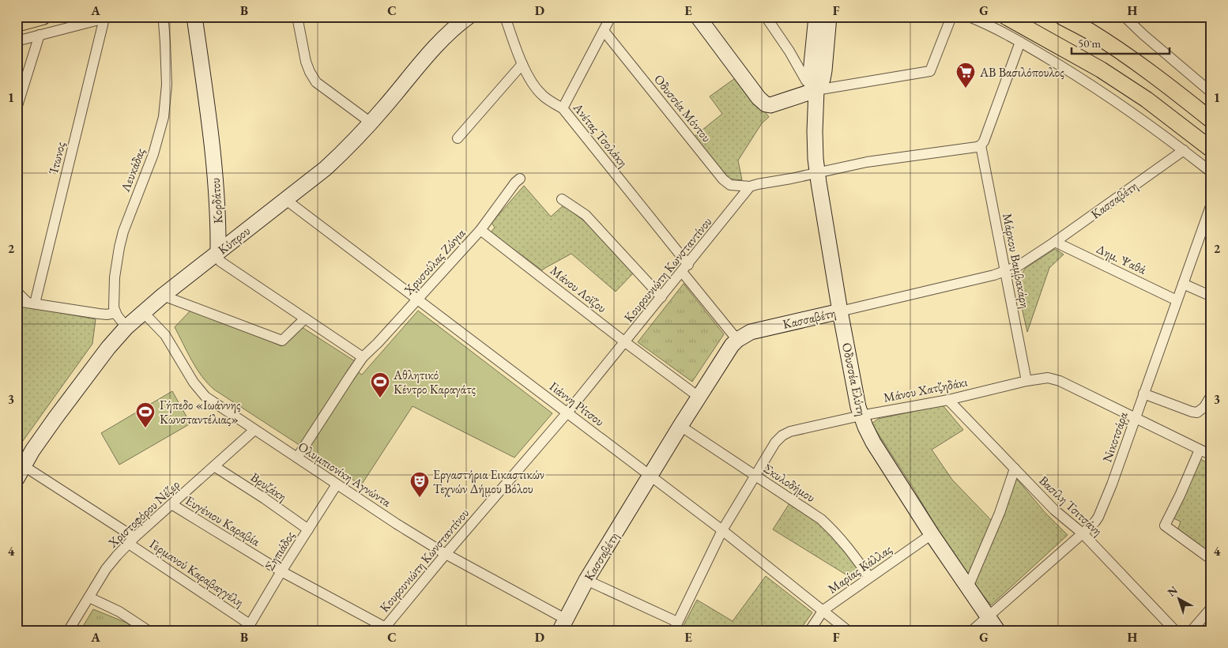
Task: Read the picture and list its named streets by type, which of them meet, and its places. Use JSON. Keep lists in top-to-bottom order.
{
  "streets": {
    "street": [
      "Οδυσσέα Μόντου",
      "Ανέτας Τσολάκη",
      "Ίτωνος",
      "Λευκάδας",
      "Κασσαβέτη",
      "Κορδάτου",
      "Κύπρου",
      "Δημ. Ψαθά",
      "Μάρκου Βαμβακάρη",
      "Χρυσούλας Ζώγια",
      "Κουρουνιώτη Κωνσταντίνου",
      "Μάνου Λοϊζου",
      "Οδυσσέα Ελύτη",
      "Μάνου Χατζηδάκι",
      "Γιάννη Ρίτσου",
      "Νικοτσάρα",
      "Ολυμπιονίκη Αγνώντα",
      "Σκυλοδήμου",
      "Βρυζάκη",
      "Βασίλη Τσιτσάνη",
      "Χριστοφόρου Νέζερ",
      "Ευγένιου Καραβία",
      "Σηπιάδος",
      "Μαρίας Κάλλας",
      "Γερμανού Καραβαγγέλη"
    ]
  },
  "crossings": [
    ["Οδυσσέα Μόντου", "Κουρουνιώτη Κωνσταντίνου"],
    ["Ανέτας Τσολάκη", "Κασσαβέτη"],
    ["Ανέτας Τσολάκη", "Κουρουνιώτη Κωνσταντίνου"],
    ["Κασσαβέτη", "Δημ. Ψαθά"],
    ["Κασσαβέτη", "Μάρκου Βαμβακάρη"],
    ["Κασσαβέτη", "Μάνου Λοϊζου"],
    ["Κασσαβέτη", "Οδυσσέα Ελύτη"],
    ["Κασσαβέτη", "Γιάννη Ρίτσου"],
    ["Κασσαβέτη", "Ολυμπιονίκη Αγνώντα"],
    ["Κασσαβέτη", "Σκυλοδήμου"],
    ["Κορδάτου", "Κύπρου"],
    ["Κύπρου", "Γιάννη Ρίτσου"],
    ["Κύπρου", "Ολυμπιονίκη Αγνώντα"],
    ["Κύπρου", "Γερμανού Καραβαγγέλη"],
    ["Δημ. Ψαθά", "Νικοτσάρα"],
    ["Μάρκου Βαμβακάρη", "Μάνου Χατζηδάκι"],
    ["Χρυσούλας Ζώγια", "Μάνου Λοϊζου"],
    ["Χρυσούλας Ζώγια", "Γιάννη Ρίτσου"],
    ["Χρυσούλας Ζώγια", "Ολυμπιονίκη Αγνώντα"],
    ["Κουρουνιώτη Κωνσταντίνου", "Μάνου Λοϊζου"],
    ["Κουρουνιώτη Κωνσταντίνου", "Γιάννη Ρίτσου"],
    ["Κουρουνιώτη Κωνσταντίνου", "Ολυμπιονίκη Αγνώντα"],
    ["Κουρουνιώτη Κωνσταντίνου", "Ευγένιου Καραβία"],
    ["Οδυσσέα Ελύτη", "Μάνου Χατζηδάκι"],
    ["Οδυσσέα Ελύτη", "Νικοτσάρα"],
    ["Οδυσσέα Ελύτη", "Μαρίας Κάλλας"],
    ["Μάνου Χατζηδάκι", "Γιάννη Ρίτσου"],
    ["Μάνου Χατζηδάκι", "Νικοτσάρα"],
    ["Μάνου Χατζηδάκι", "Σκυλοδήμου"],
    ["Μάνου Χατζηδάκι", "Βασίλη Τσιτσάνη"],
    ["Γιάννη Ρίτσου", "Μαρίας Κάλλας"],
    ["Νικοτσάρα", "Βασίλη Τσιτσάνη"],
    ["Ολυμπιονίκη Αγνώντα", "Χριστοφόρου Νέζερ"],
    ["Ολυμπιονίκη Αγνώντα", "Σηπιάδος"],
    ["Σκυλοδήμου", "Μαρίας Κάλλας"],
    ["Βρυζάκη", "Χριστοφόρου Νέζερ"],
    ["Βρυζάκη", "Σηπιάδος"],
    ["Χριστοφόρου Νέζερ", "Ευγένιου Καραβία"],
    ["Χριστοφόρου Νέζερ", "Γερμανού Καραβαγγέλη"],
    ["Ευγένιου Καραβία", "Σηπιάδος"],
    ["Σηπιάδος", "Γερμανού Καραβαγγέλη"]
  ],
  "places": {
    "supermarket": ["ΑΒ Βασιλόπουλος"],
    "sports": ["Αθλητικό Κέντρο Καραγάτς", "Γήπεδο «Ιωάννης Κωνσταντέλιας»"],
    "theatre": ["Εργαστήρια Εικαστικών Τεχνών Δήμου Βόλου"]
  },
  "scale_bar": "50 m",
  "north": "top left",
  "grid": {
    "columns": [
      "A",
      "B",
      "C",
      "D",
      "E",
      "F",
      "G",
      "H"
    ],
    "rows": [
      "1",
      "2",
      "3",
      "4"
    ]
  }
}
